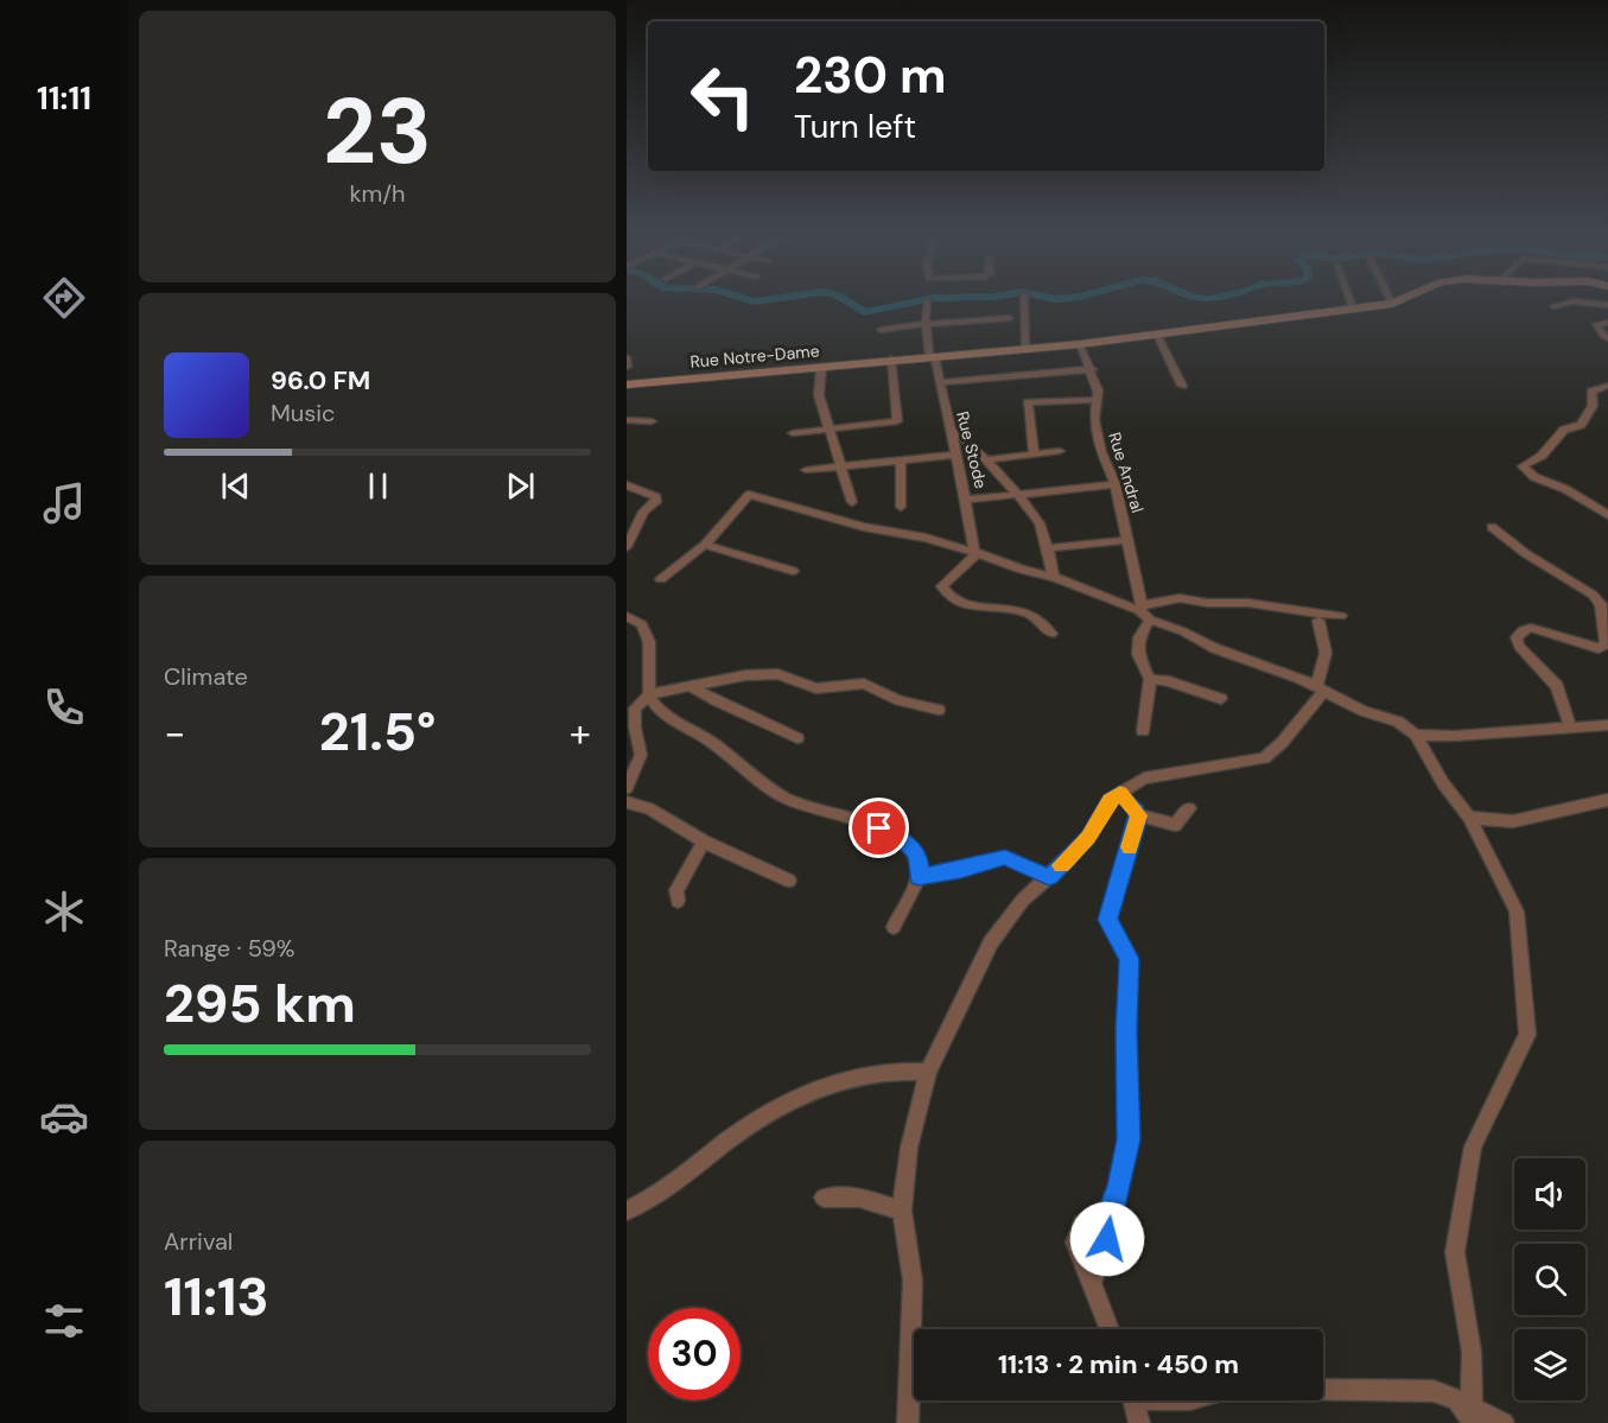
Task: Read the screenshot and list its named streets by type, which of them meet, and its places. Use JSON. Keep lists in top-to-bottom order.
{
  "streets": {
    "street": ["Rue Notre-Dame", "Rue Stode", "Rue Andral"]
  },
  "crossings": [
    ["Rue Notre-Dame", "Rue Stode"],
    ["Rue Notre-Dame", "Rue Andral"]
  ],
  "page": {
    "tabs": "11:11",
    "tile": [
      ["23", "km/h"],
      "Climate",
      ["Range · 59%", "295 km"],
      ["Arrival", "11:13"]
    ],
    "turn": ["230 m", "Turn left"],
    "song": ["96.0 FM", "Music"],
    "heat": ["−", "21.5°", "+"],
    "limit": "30",
    "trip": "11:13 · 2 min · 450 m"
  }
}
